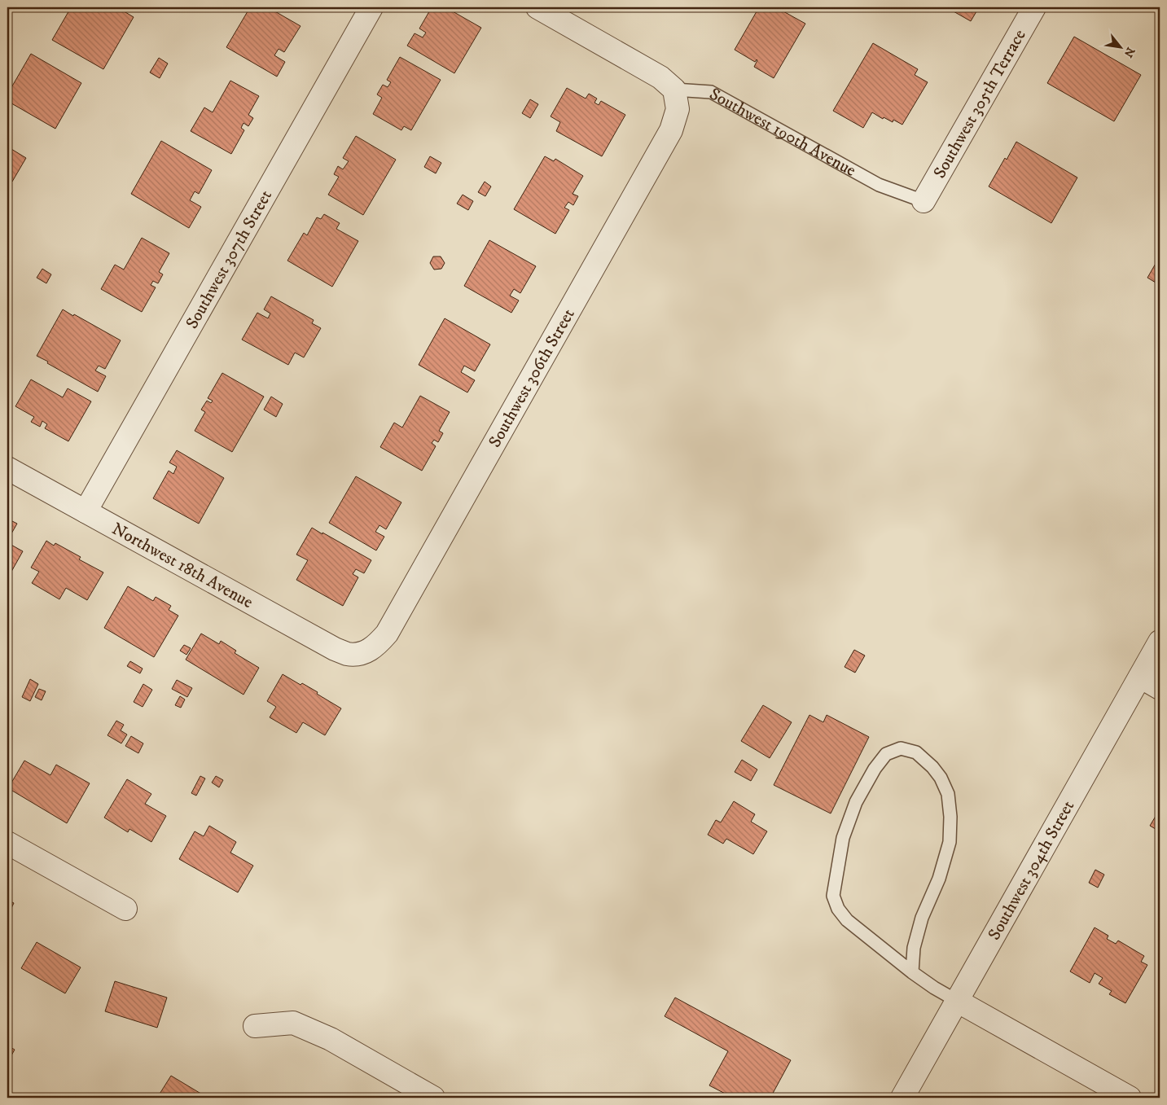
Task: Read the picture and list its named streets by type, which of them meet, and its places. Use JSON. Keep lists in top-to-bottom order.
{
  "streets": {
    "street": [
      "Southwest 305th Terrace",
      "Southwest 307th Street",
      "Southwest 306th Street",
      "Northwest 18th Avenue",
      "Southwest 304th Street"
    ],
    "lane": ["Southwest 190th Avenue"]
  },
  "crossings": [
    ["Southwest 305th Terrace", "Southwest 190th Avenue"],
    ["Southwest 190th Avenue", "Southwest 306th Street"],
    ["Southwest 307th Street", "Northwest 18th Avenue"],
    ["Southwest 306th Street", "Northwest 18th Avenue"]
  ],
  "north": "bottom right"
}
